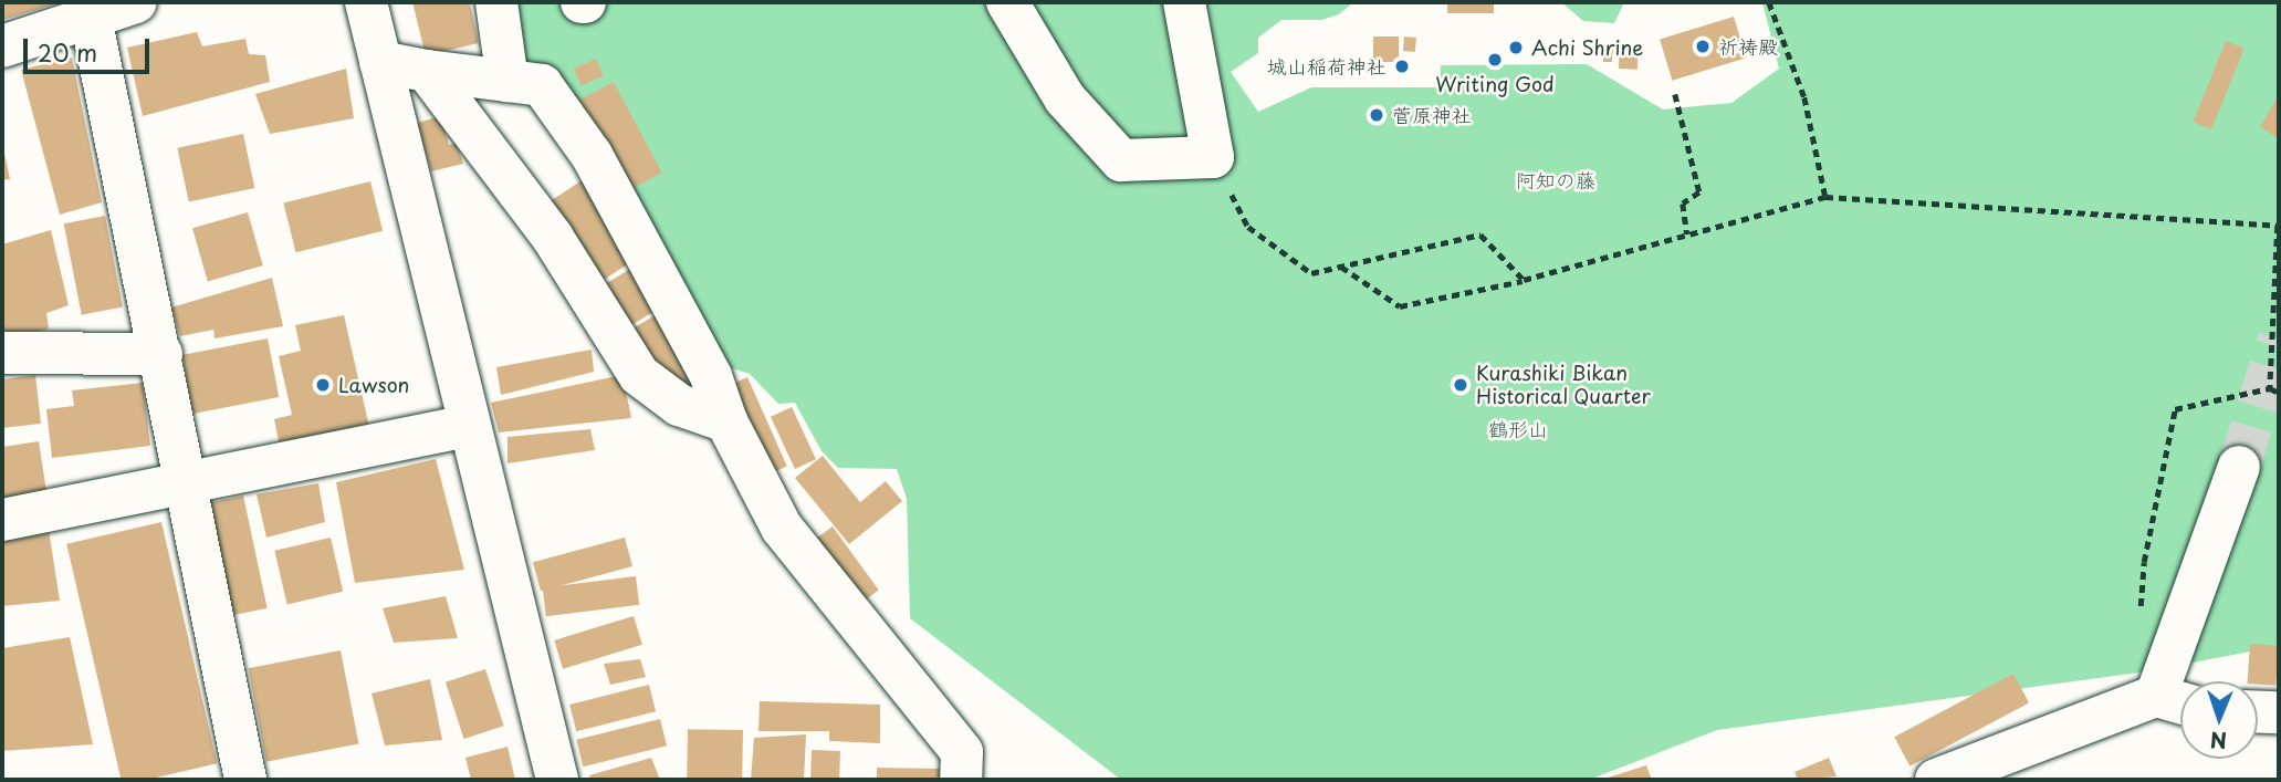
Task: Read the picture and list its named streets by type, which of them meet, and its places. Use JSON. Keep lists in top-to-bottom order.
{
  "parks": ["阿知の藤", "鶴形山"],
  "places": [
    "祈祷殿",
    "Achi Shrine",
    "Writing God",
    "城山稲荷神社",
    "菅原神社",
    "Lawson",
    "Kurashiki Bikan Historical Quarter"
  ],
  "scale_bar": "20 m",
  "north": "bottom"
}
